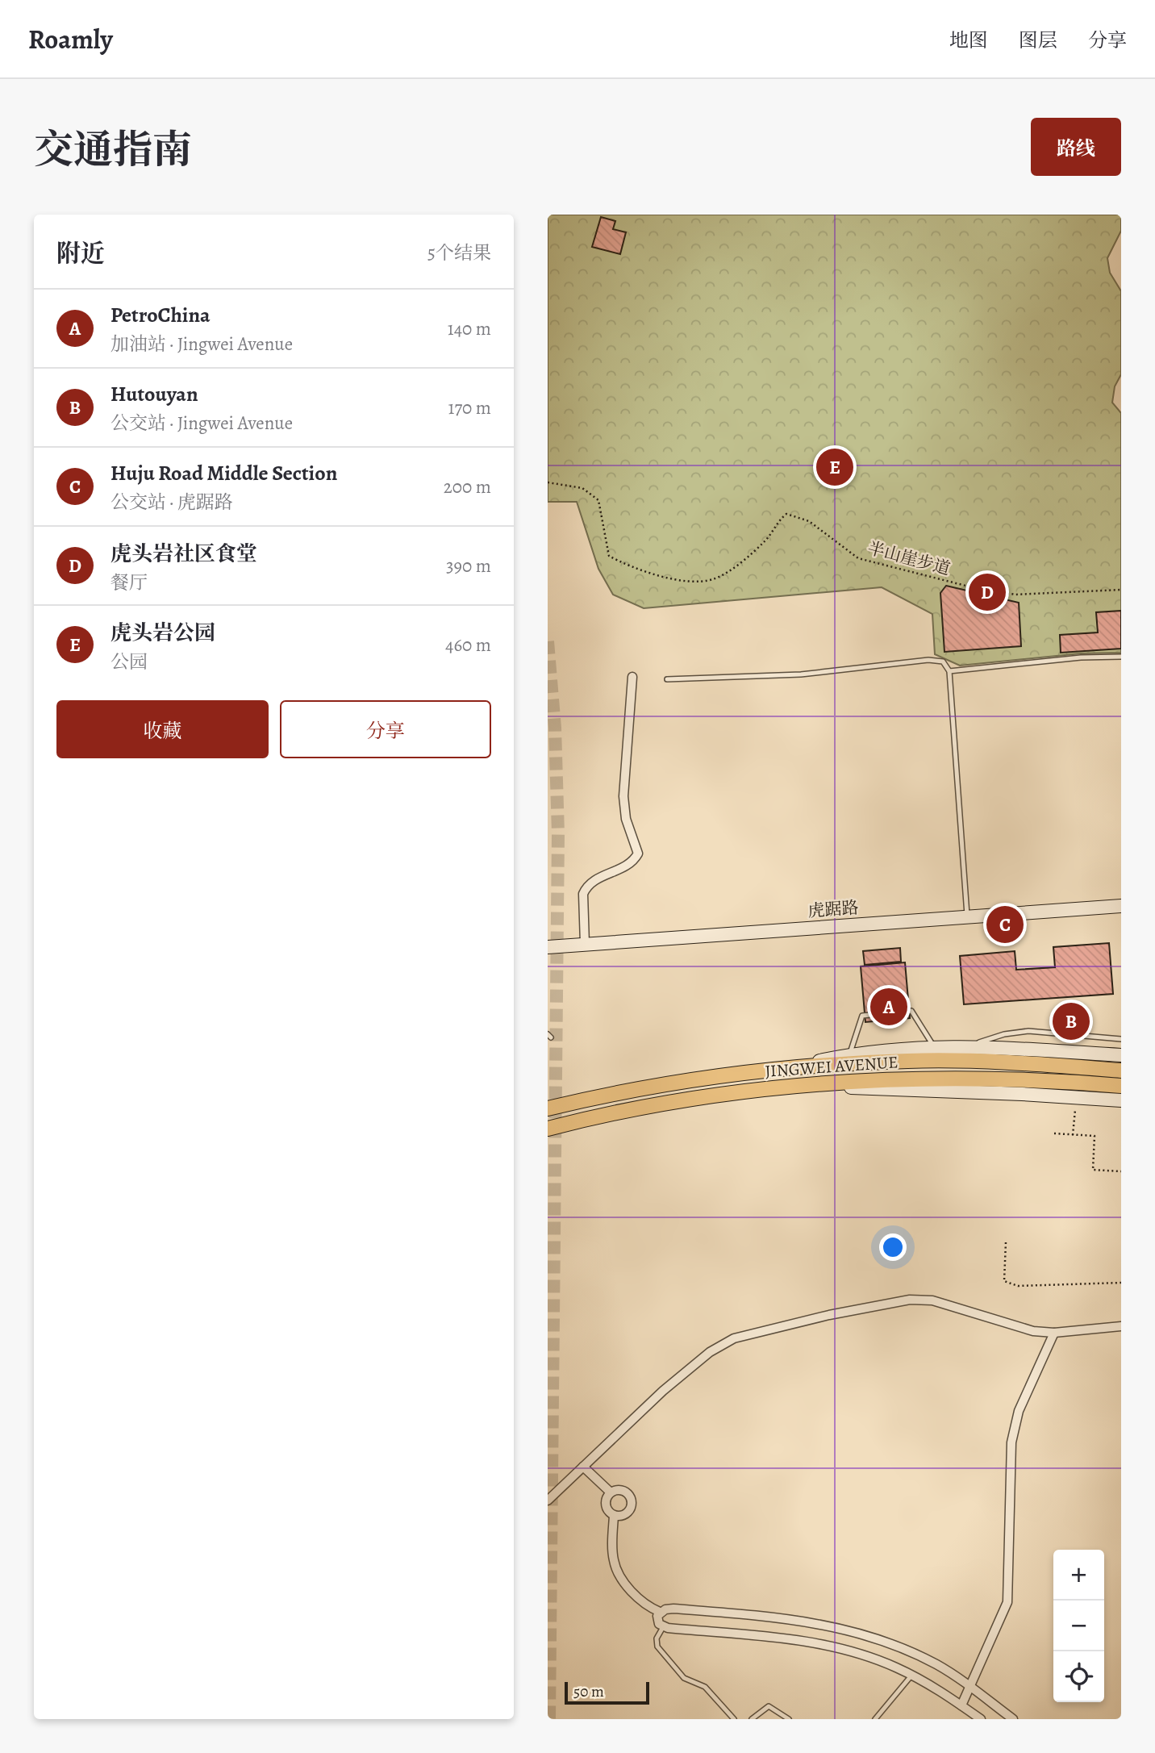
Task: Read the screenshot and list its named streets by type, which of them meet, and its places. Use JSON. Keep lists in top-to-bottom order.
{
  "streets": {
    "main road": ["JINGWEI AVENUE"],
    "street": ["虎踞路"],
    "path": ["半山崖步道"]
  },
  "scale_bar": "50 m",
  "page": {
    "header": "Roamly",
    "nav": ["地图", "图层", "分享"],
    "title": "交通指南",
    "buttons": [
      "路线",
      ["收藏", "分享"]
    ],
    "heading": ["附近", "5个结果"],
    "list": [
      {
        "mark": "A",
        "name": "PetroChina",
        "note": "加油站 · Jingwei Avenue",
        "value": "140 m"
      },
      {
        "mark": "B",
        "name": "Hutouyan",
        "note": "公交站 · Jingwei Avenue",
        "value": "170 m"
      },
      {
        "mark": "C",
        "name": "Huju Road Middle Section",
        "note": "公交站 · 虎踞路",
        "value": "200 m"
      },
      {
        "mark": "D",
        "name": "虎头岩社区食堂",
        "note": "餐厅",
        "value": "390 m"
      },
      {
        "mark": "E",
        "name": "虎头岩公园",
        "note": "公园",
        "value": "460 m"
      }
    ],
    "pins": [
      "E",
      "D",
      "C",
      "A",
      "B"
    ],
    "map_buttons": ["+", "−"],
    "scale": "50 m"
  }
}
